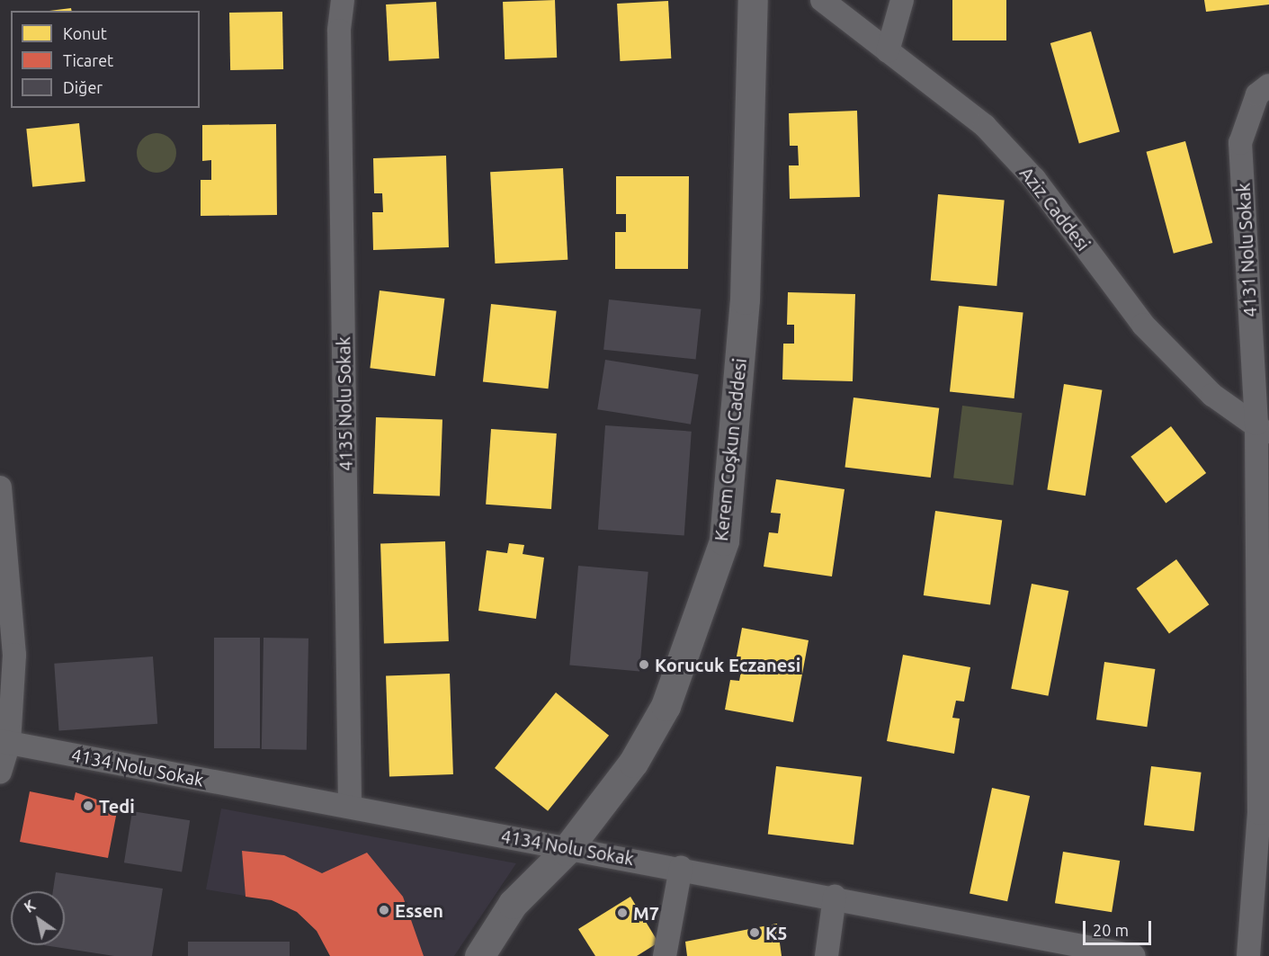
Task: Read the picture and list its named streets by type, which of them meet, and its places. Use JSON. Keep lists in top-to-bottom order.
{
  "streets": {
    "street": [
      "Aziz Caddesi",
      "4131 Nolu Sokak",
      "4135 Nolu Sokak",
      "Kerem Coşkun Caddesi",
      "4134 Nolu Sokak"
    ]
  },
  "crossings": [
    ["Aziz Caddesi", "4131 Nolu Sokak"],
    ["4135 Nolu Sokak", "4134 Nolu Sokak"],
    ["Kerem Coşkun Caddesi", "4134 Nolu Sokak"]
  ],
  "places": [
    "Korucuk Eczanesi",
    "Tedi",
    "Essen",
    "M7",
    "K5"
  ],
  "legend": ["Konut", "Ticaret", "Diğer"],
  "scale_bar": "20 m",
  "north": "top left"
}
